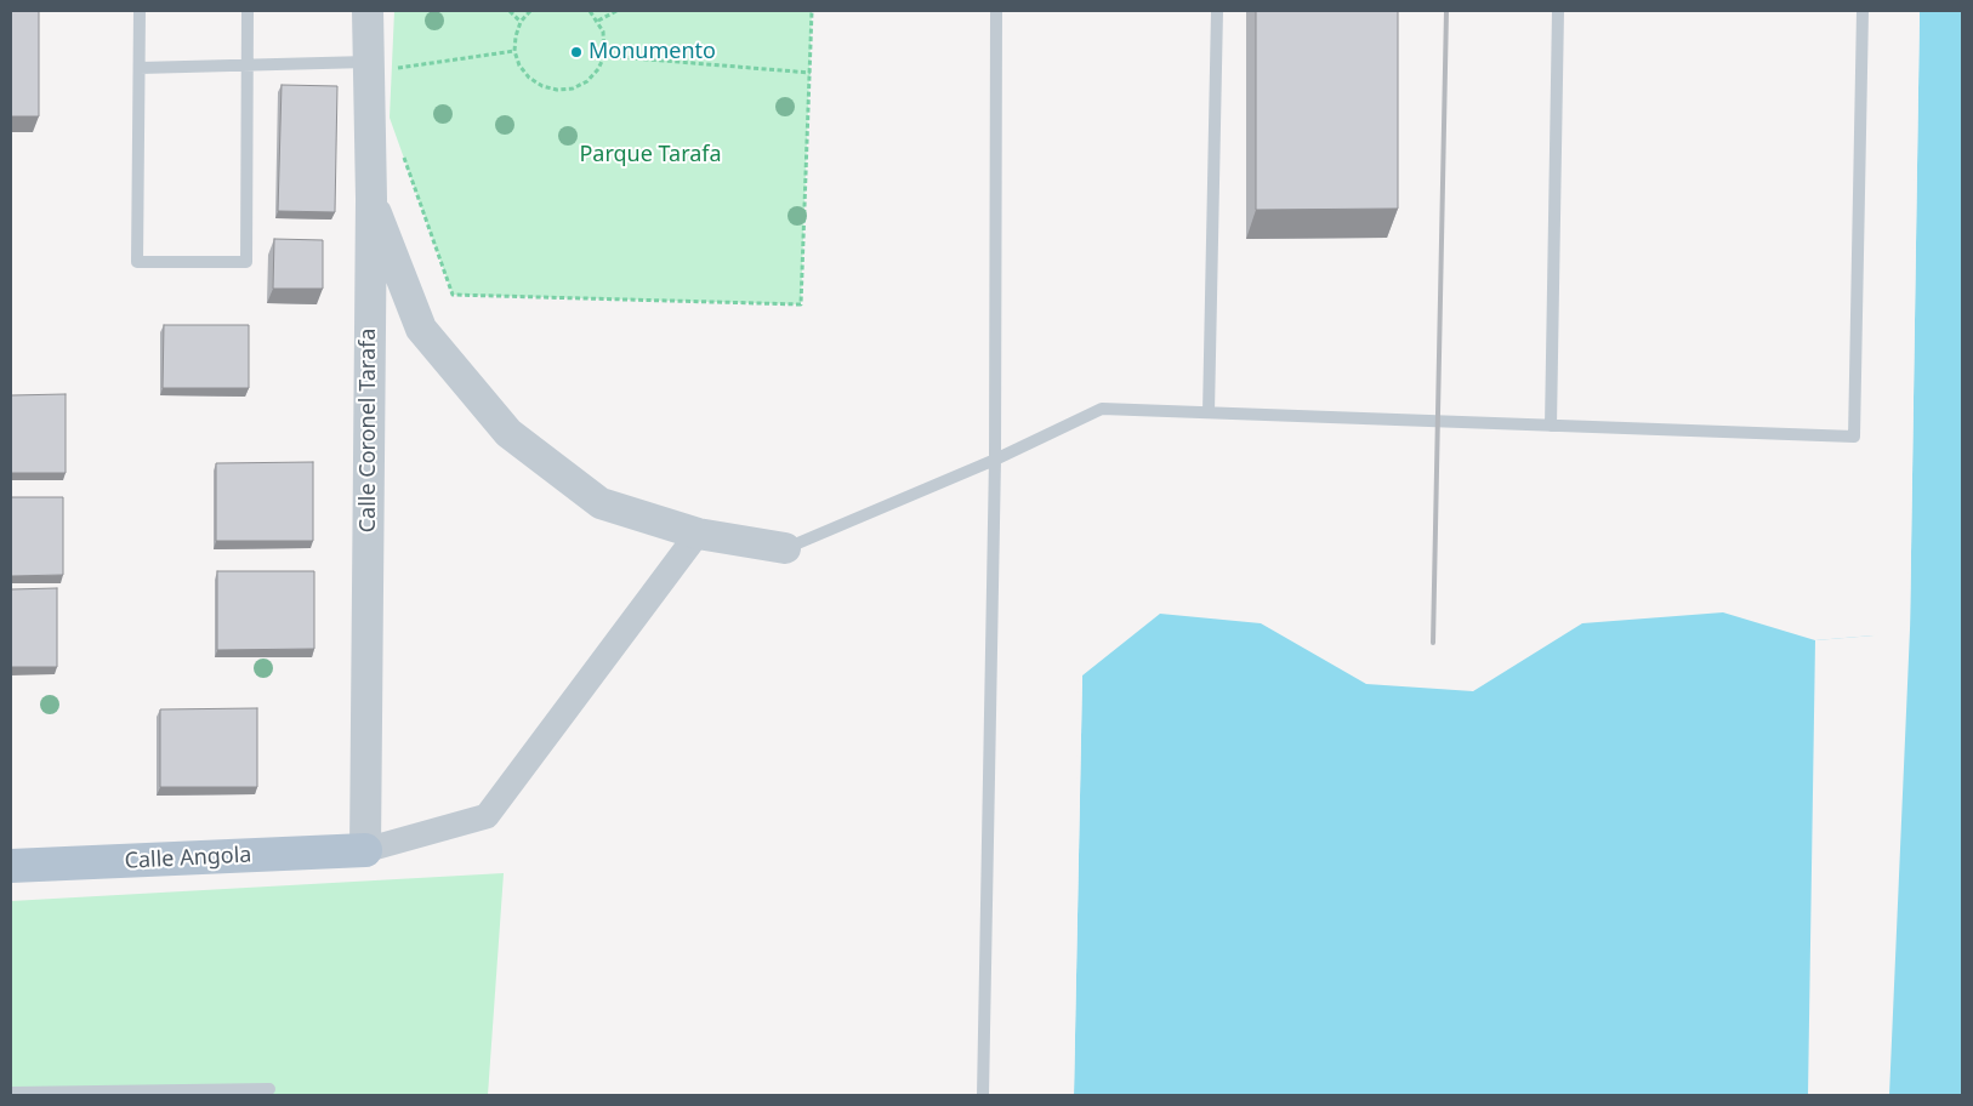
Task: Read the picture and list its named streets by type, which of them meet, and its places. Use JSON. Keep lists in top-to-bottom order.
{
  "streets": {
    "main road": ["Calle Angola"],
    "street": ["Calle Coronel Tarafa"]
  },
  "crossings": [
    ["Calle Coronel Tarafa", "Calle Angola"]
  ],
  "parks": ["Parque Tarafa"],
  "places": ["Monumento"]
}
